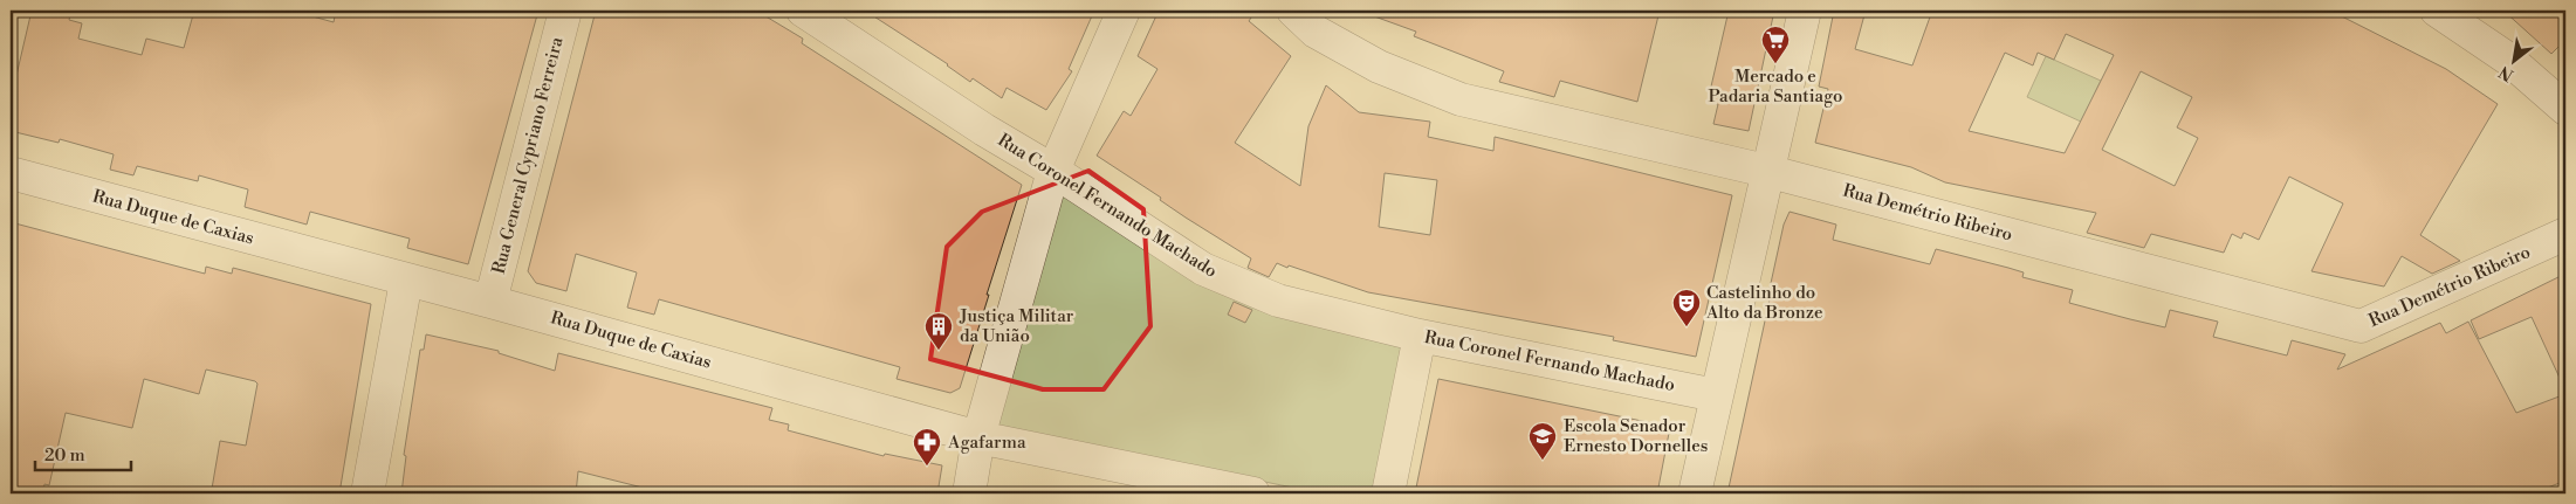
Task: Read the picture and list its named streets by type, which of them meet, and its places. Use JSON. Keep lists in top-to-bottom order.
{
  "streets": {
    "street": [
      "Rua General Cypriano Ferreira",
      "Rua Coronel Fernando Machado",
      "Rua Demétrio Ribeiro",
      "Rua Duque de Caxias"
    ]
  },
  "crossings": [
    ["Rua General Cypriano Ferreira", "Rua Duque de Caxias"]
  ],
  "places": {
    "supermarket": ["Mercado e Padaria Santiago"],
    "theatre": ["Castelinho do Alto da Bronze"],
    "building": ["Justiça Militar da União"],
    "school or university": ["Escola Senador Ernesto Dornelles"],
    "pharmacy": ["Agafarma"]
  },
  "scale_bar": "20 m",
  "north": "bottom left"
}
